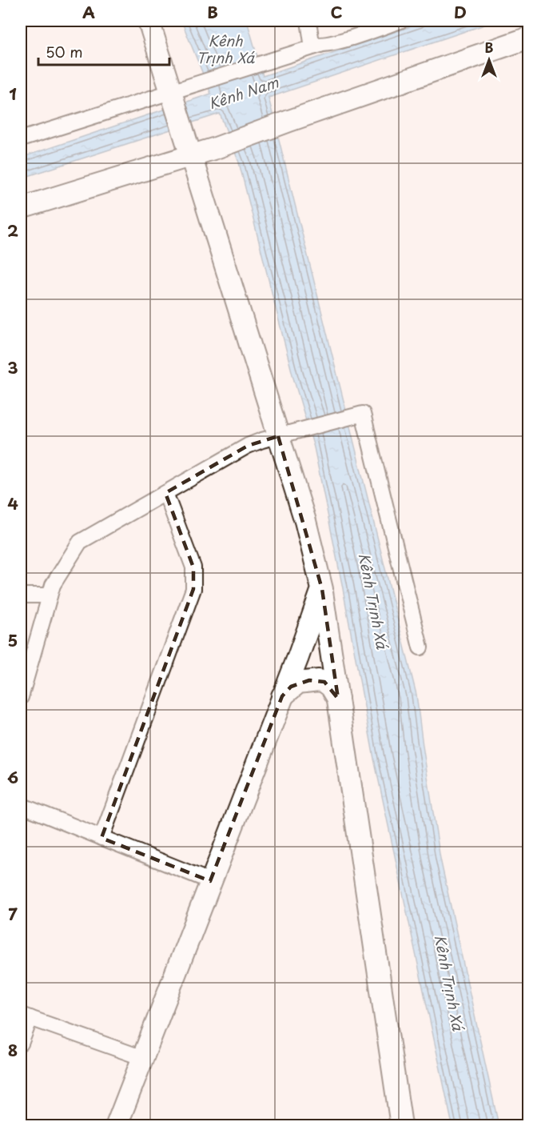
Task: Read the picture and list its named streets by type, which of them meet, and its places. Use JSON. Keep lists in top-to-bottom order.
{
  "water": ["Kênh Trịnh Xá", "Kênh Nam"],
  "scale_bar": "50 m",
  "north": "top",
  "grid": {
    "columns": [
      "A",
      "B",
      "C",
      "D"
    ],
    "rows": [
      "1",
      "2",
      "3",
      "4",
      "5",
      "6",
      "7",
      "8"
    ]
  }
}
